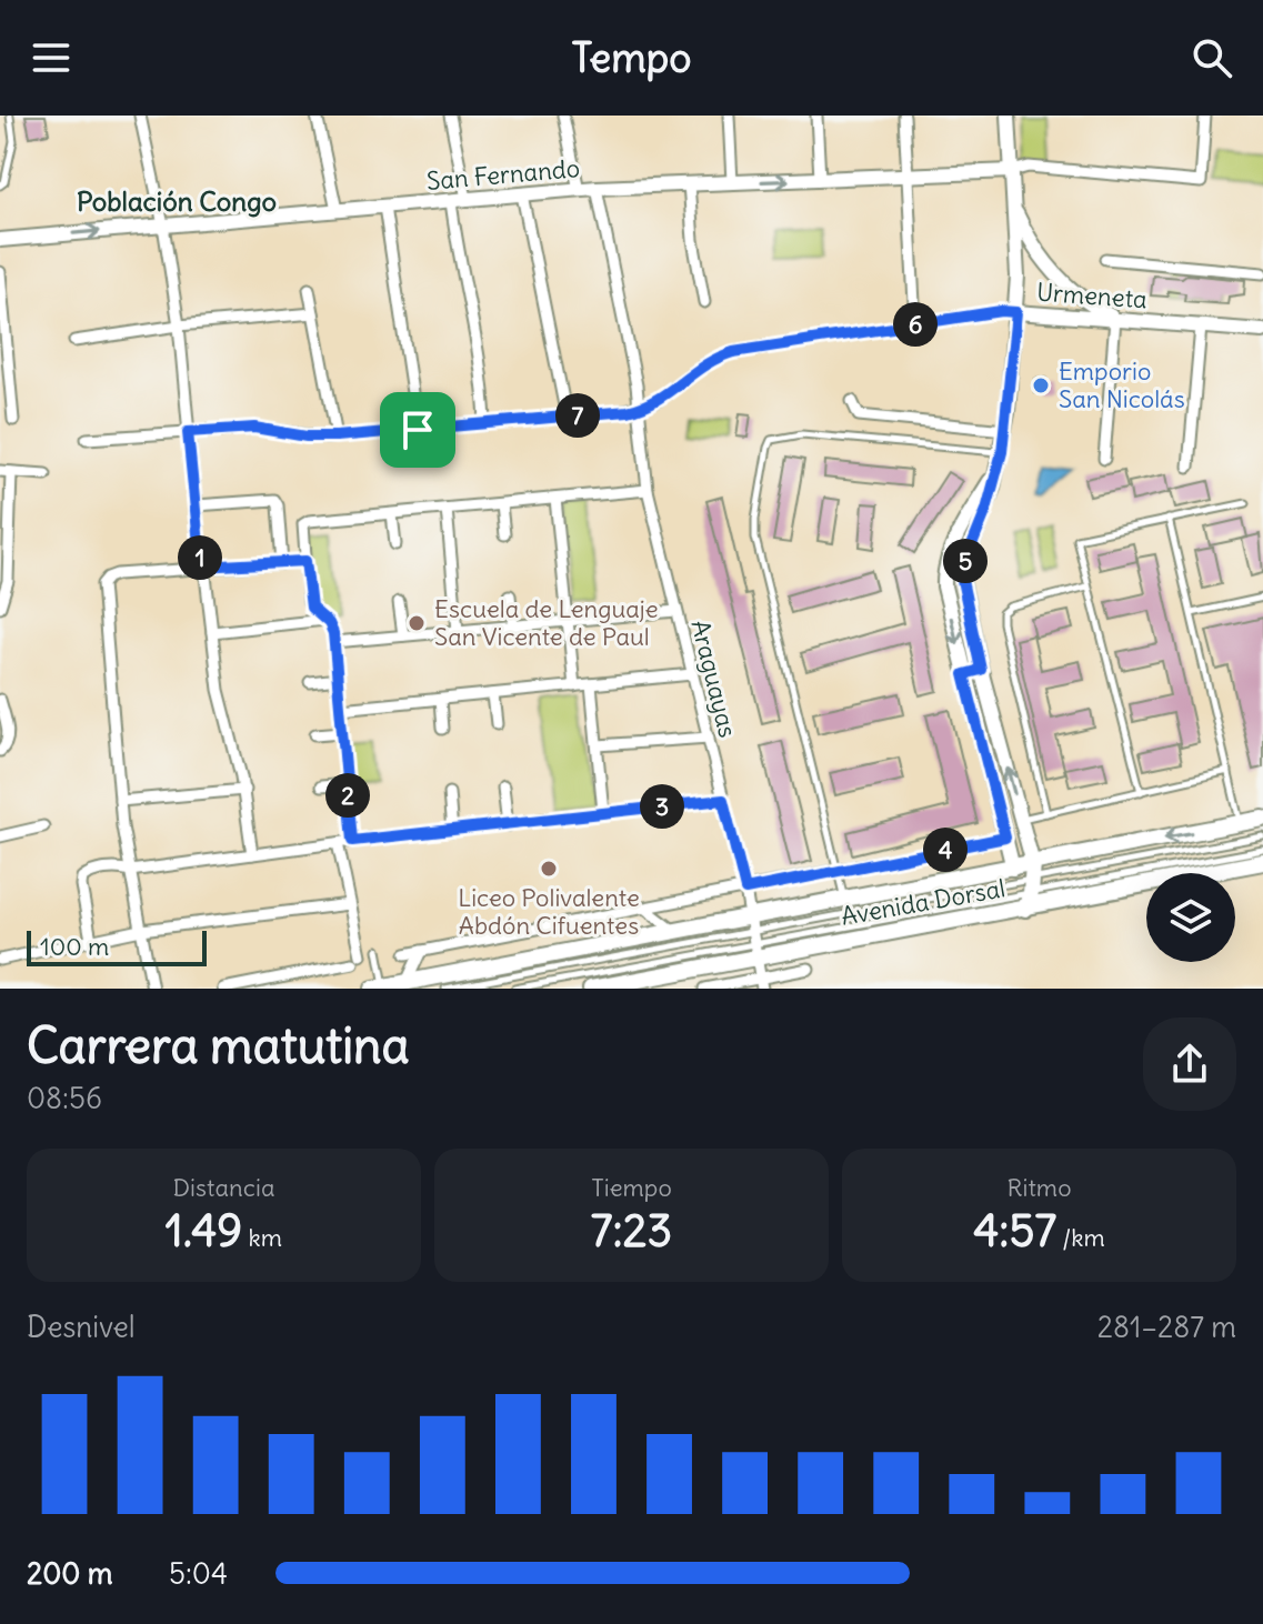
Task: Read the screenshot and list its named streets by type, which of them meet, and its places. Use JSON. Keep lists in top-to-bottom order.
{
  "streets": {
    "main road": ["Avenida Dorsal"],
    "street": ["San Fernando", "Urmeneta", "Araguayas"]
  },
  "crossings": [
    ["San Fernando", "Araguayas"],
    ["Urmeneta", "Araguayas"],
    ["Araguayas", "Avenida Dorsal"]
  ],
  "districts": ["Población Congo"],
  "places": ["Emporio San Nicolás", "Escuela de Lenguaje San Vicente de Paul", "Liceo Polivalente Abdón Cifuentes"],
  "scale_bar": "100 m",
  "page": {
    "header": "Tempo",
    "pins": [
      "6",
      "7",
      "1",
      "5",
      "2",
      "3",
      "4"
    ],
    "scale": "100 m",
    "heading": ["Carrera matutina", "08:56"],
    "stats": [
      ["Distancia", "1.49 km"],
      ["Tiempo", "7:23"],
      ["Ritmo", "4:57 /km"]
    ],
    "chart": ["Desnivel", "281–287 m"],
    "list": [
      {
        "name": "200 m",
        "note": "5:04"
      }
    ]
  }
}
